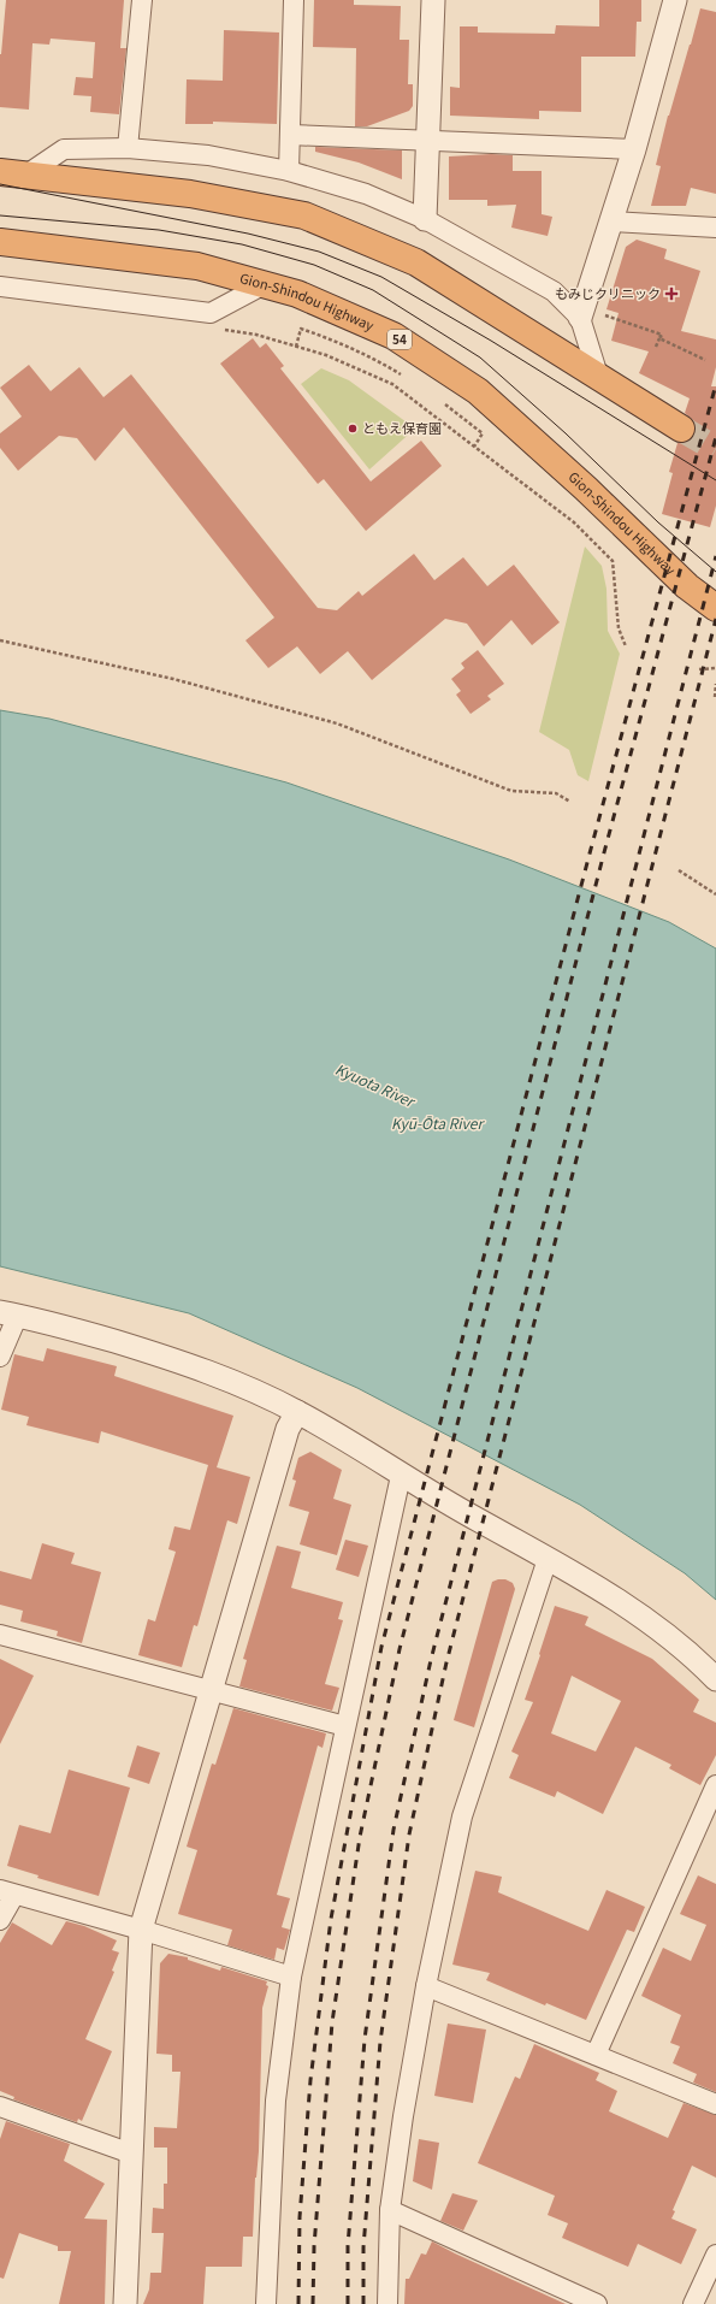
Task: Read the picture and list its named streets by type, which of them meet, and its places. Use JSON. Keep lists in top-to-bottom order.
{
  "streets": {
    "highway": ["Gion-Shindou Highway", "54"]
  },
  "water": ["Kyuota River", "Kyū-Ōta River"],
  "places": {
    "health": ["もみじクリニック"],
    "other": ["ともえ保育園"]
  }
}
